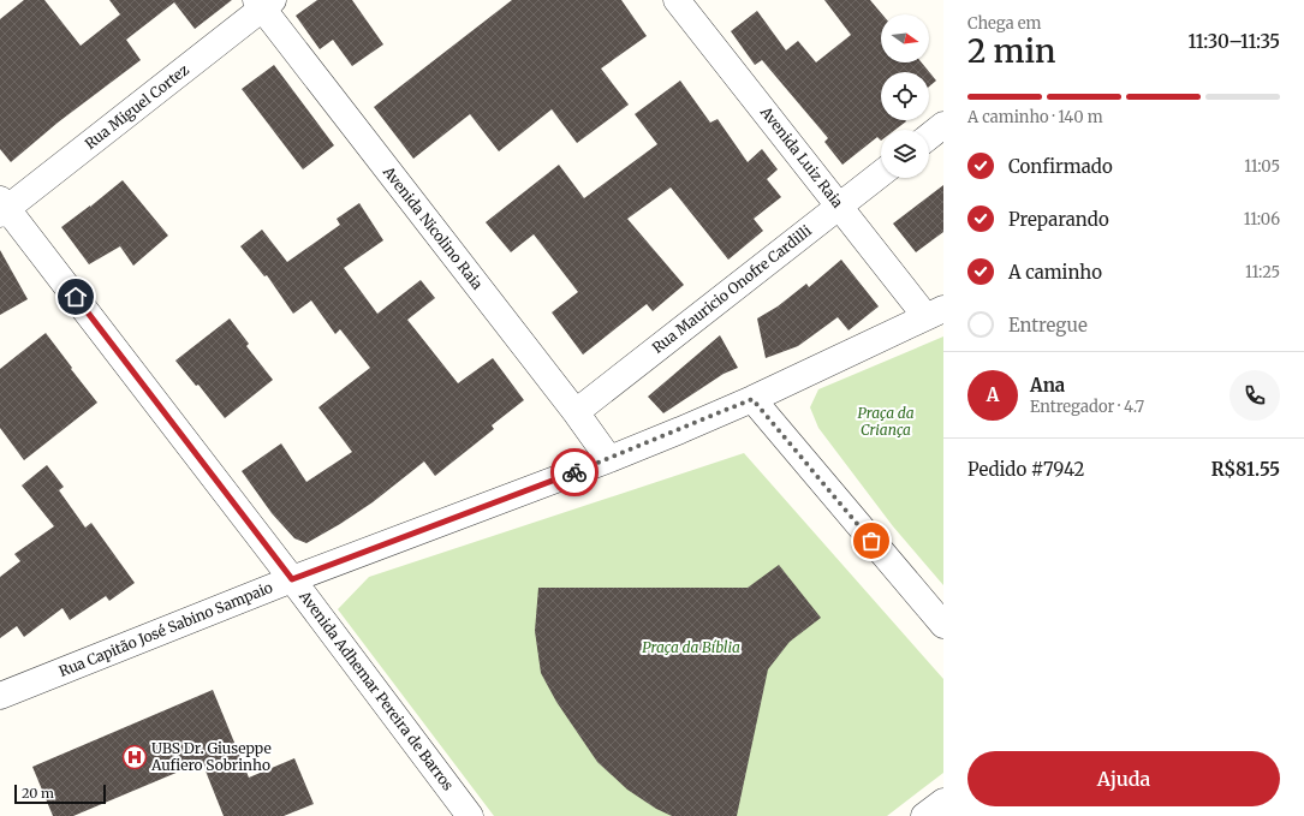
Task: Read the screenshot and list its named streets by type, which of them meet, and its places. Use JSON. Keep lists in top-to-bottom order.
{
  "streets": {
    "street": [
      "Rua Miguel Cortez",
      "Avenida Luiz Raia",
      "Avenida Nicolino Raia",
      "Rua Mauricio Onofre Cardilli",
      "Rua Capitão José Sabino Sampaio",
      "Avenida Adhemar Pereira de Barros"
    ]
  },
  "crossings": [
    ["Rua Miguel Cortez", "Avenida Nicolino Raia"],
    ["Rua Miguel Cortez", "Avenida Adhemar Pereira de Barros"],
    ["Avenida Luiz Raia", "Rua Mauricio Onofre Cardilli"],
    ["Avenida Luiz Raia", "Rua Capitão José Sabino Sampaio"],
    ["Avenida Nicolino Raia", "Rua Mauricio Onofre Cardilli"],
    ["Avenida Nicolino Raia", "Rua Capitão José Sabino Sampaio"],
    ["Rua Capitão José Sabino Sampaio", "Avenida Adhemar Pereira de Barros"]
  ],
  "parks": ["Praça da Criança", "Praça da Bíblia"],
  "places": {
    "hospital": ["UBS Dr. Giuseppe Aufiero Sobrinho"]
  },
  "scale_bar": "20 m",
  "north": "right",
  "page": {
    "heading": ["2 min", "Chega em", "11:30–11:35"],
    "panel": [
      "Ana",
      "Entregador · 4.7",
      "Pedido #7942",
      "R$81.55"
    ],
    "bar": "A caminho · 140 m",
    "list": [
      ["Confirmado", "11:05"],
      ["Preparando", "11:06"],
      ["A caminho", "11:25"],
      "Entregue"
    ],
    "round": "A",
    "buttons": "Ajuda",
    "scale": "20 m"
  }
}
